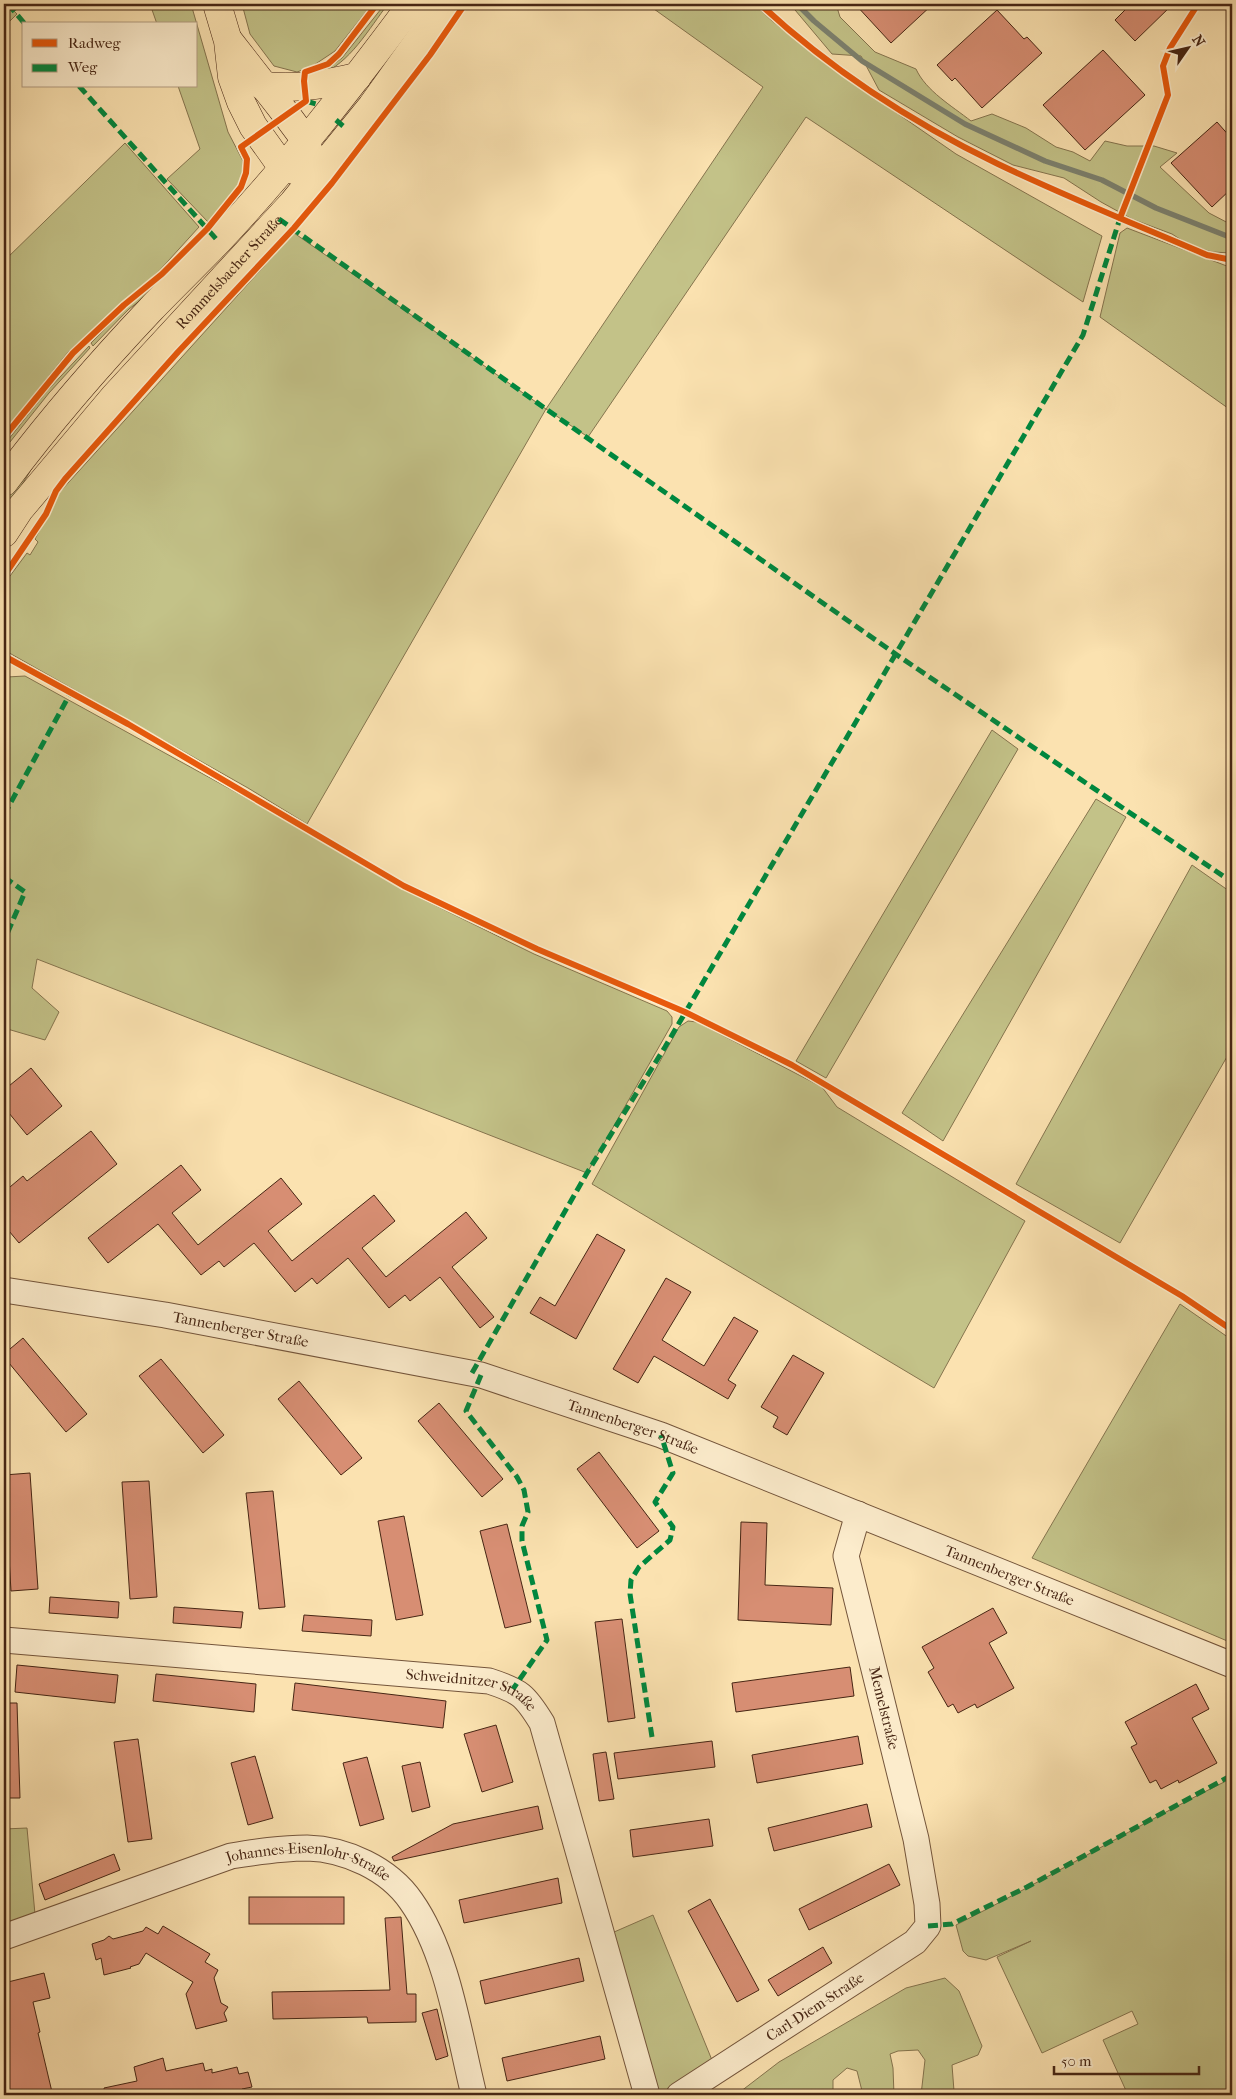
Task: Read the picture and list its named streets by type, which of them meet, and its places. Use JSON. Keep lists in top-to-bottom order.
{
  "streets": {
    "main road": ["Rommelsbacher Straße"],
    "street": [
      "Tannenberger Straße",
      "Schweidnitzer Straße",
      "Memelstraße",
      "Johannes-Eisenlohr-Straße",
      "Carl-Diem-Straße"
    ]
  },
  "crossings": [
    ["Tannenberger Straße", "Memelstraße"],
    ["Memelstraße", "Carl-Diem-Straße"]
  ],
  "legend": ["Radweg", "Weg"],
  "scale_bar": "50 m",
  "north": "top right"
}
